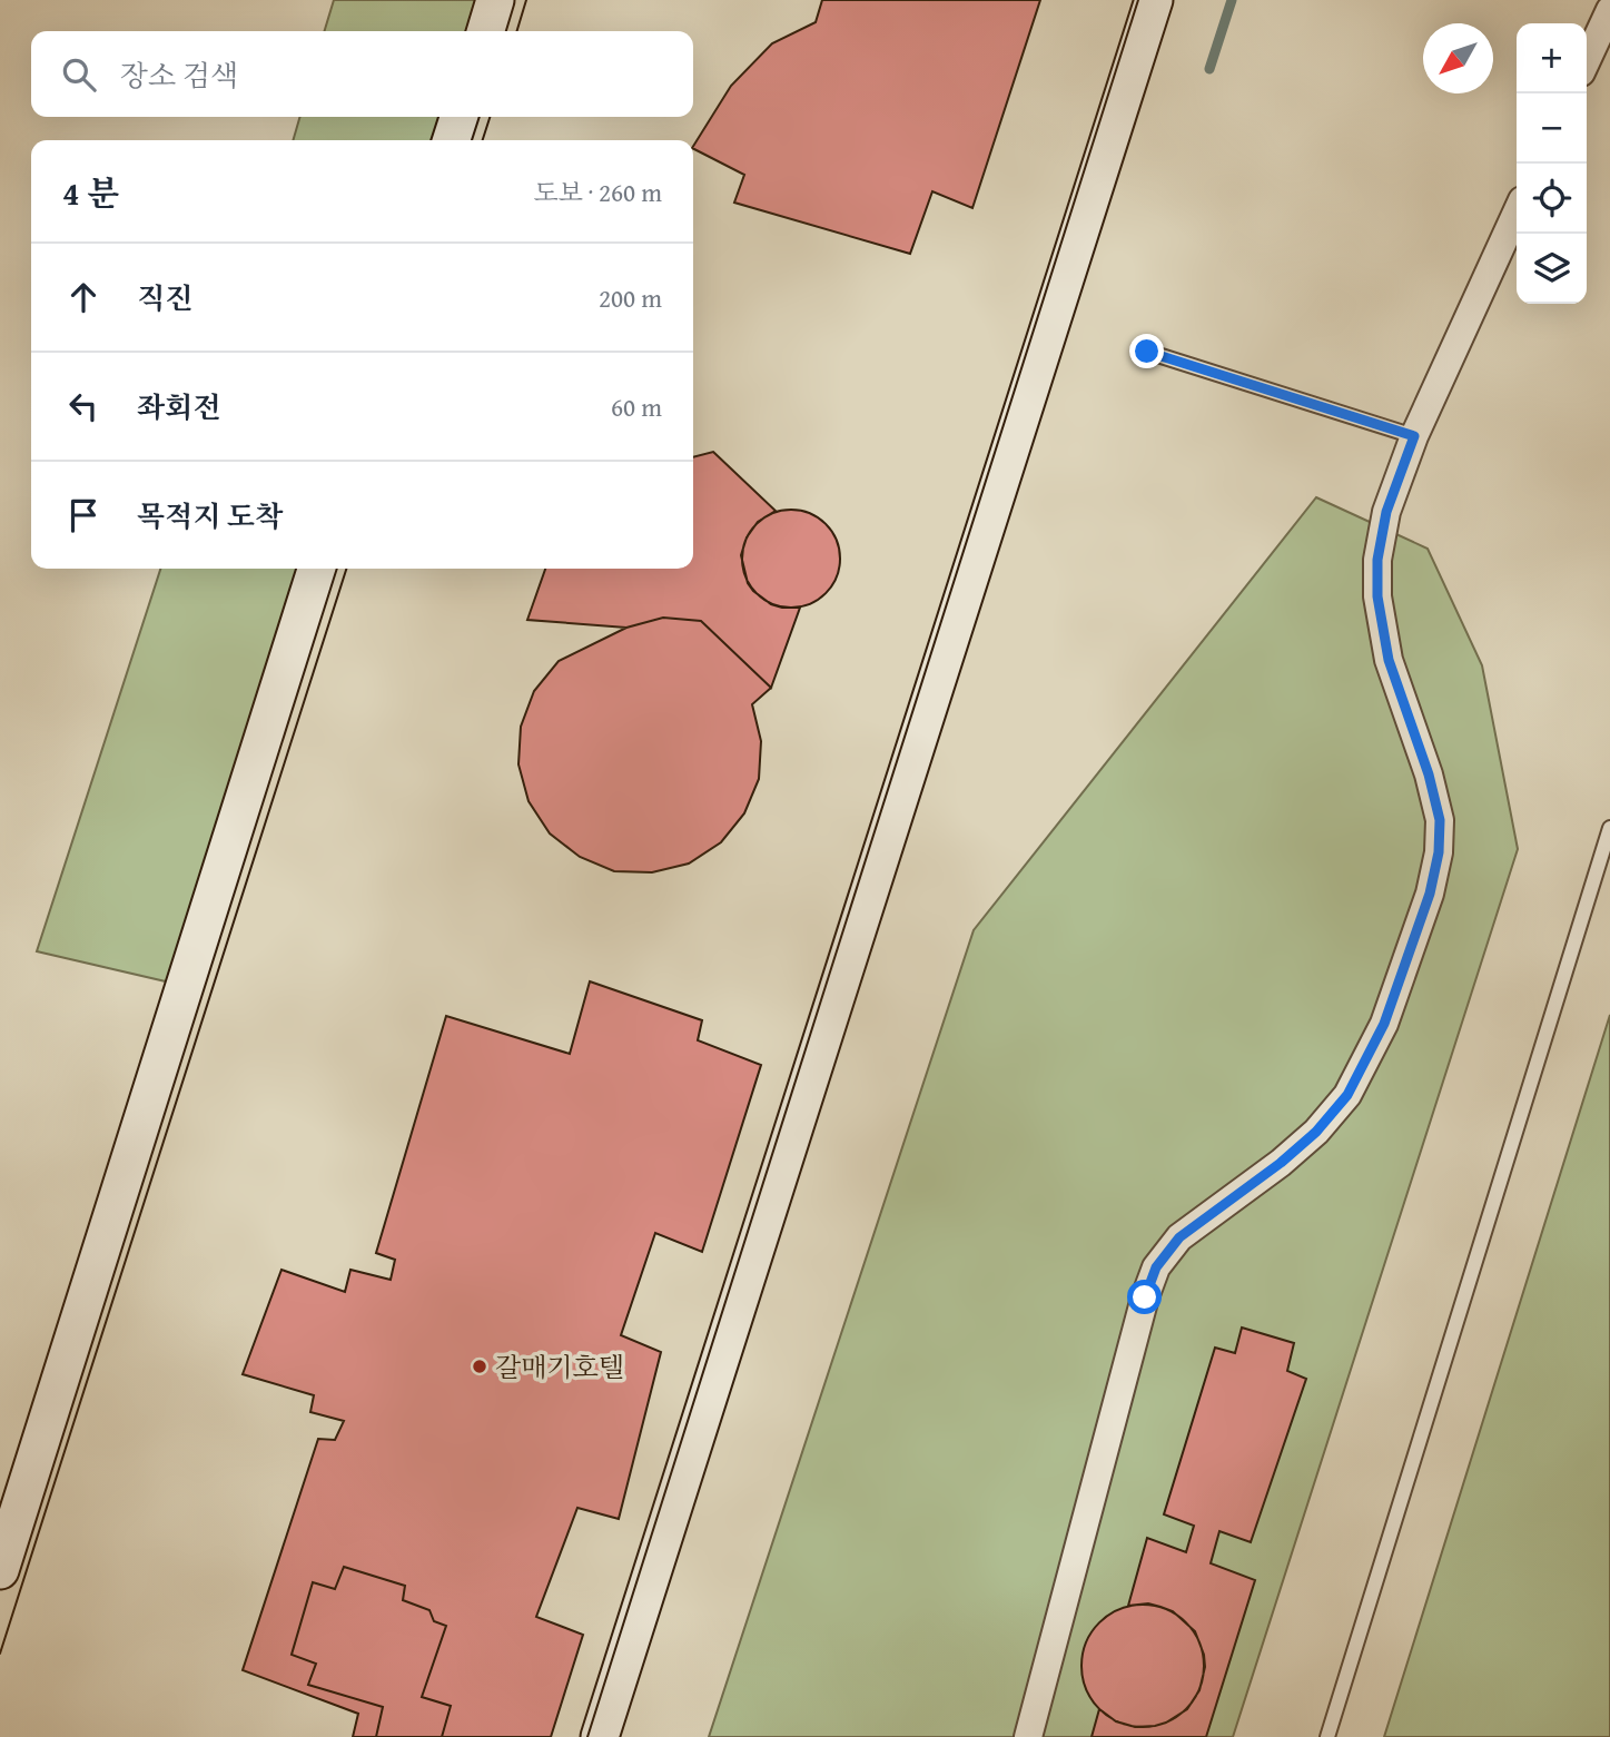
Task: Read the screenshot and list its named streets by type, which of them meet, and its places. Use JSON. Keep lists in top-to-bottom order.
{
  "places": ["갈매기호텔"],
  "north": "bottom left",
  "page": {
    "map_buttons": ["+", "−"],
    "search": "장소 검색",
    "heading": ["4 분", "도보 · 260 m"],
    "list": [
      ["직진", "200 m"],
      ["좌회전", "60 m"],
      "목적지 도착"
    ]
  }
}
